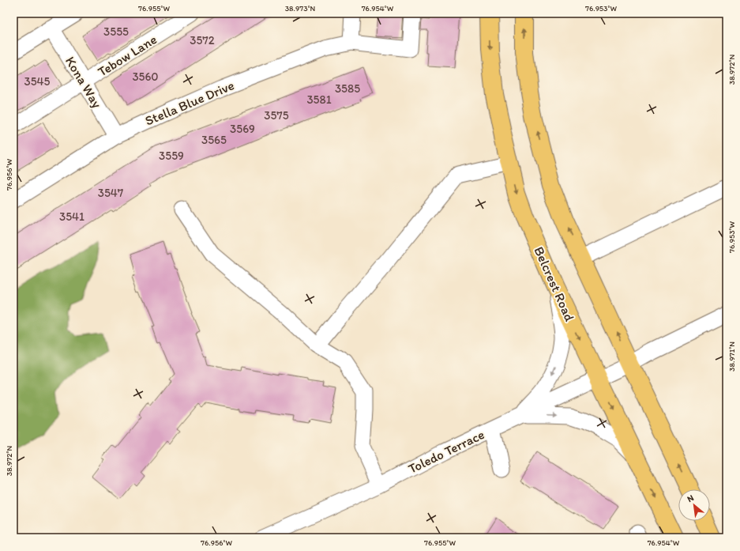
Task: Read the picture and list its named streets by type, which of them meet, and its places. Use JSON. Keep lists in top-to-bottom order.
{
  "streets": {
    "main road": ["Belcrest Road"],
    "street": [
      "Tebow Lane",
      "Kona Way",
      "Stella Blue Drive",
      "Toledo Terrace"
    ]
  },
  "crossings": [
    ["Tebow Lane", "Kona Way"],
    ["Kona Way", "Stella Blue Drive"],
    ["Belcrest Road", "Toledo Terrace"]
  ],
  "house_numbers": [
    "3555",
    "3572",
    "3560",
    "3545",
    "3585",
    "3581",
    "3575",
    "3569",
    "3565",
    "3559",
    "3547",
    "3541"
  ],
  "north": "top left",
  "coordinates": [
    "76.955°W",
    "38.973°N",
    "76.954°W",
    "76.953°W",
    "38.972°N",
    "76.956°W",
    "38.971°N"
  ]
}
